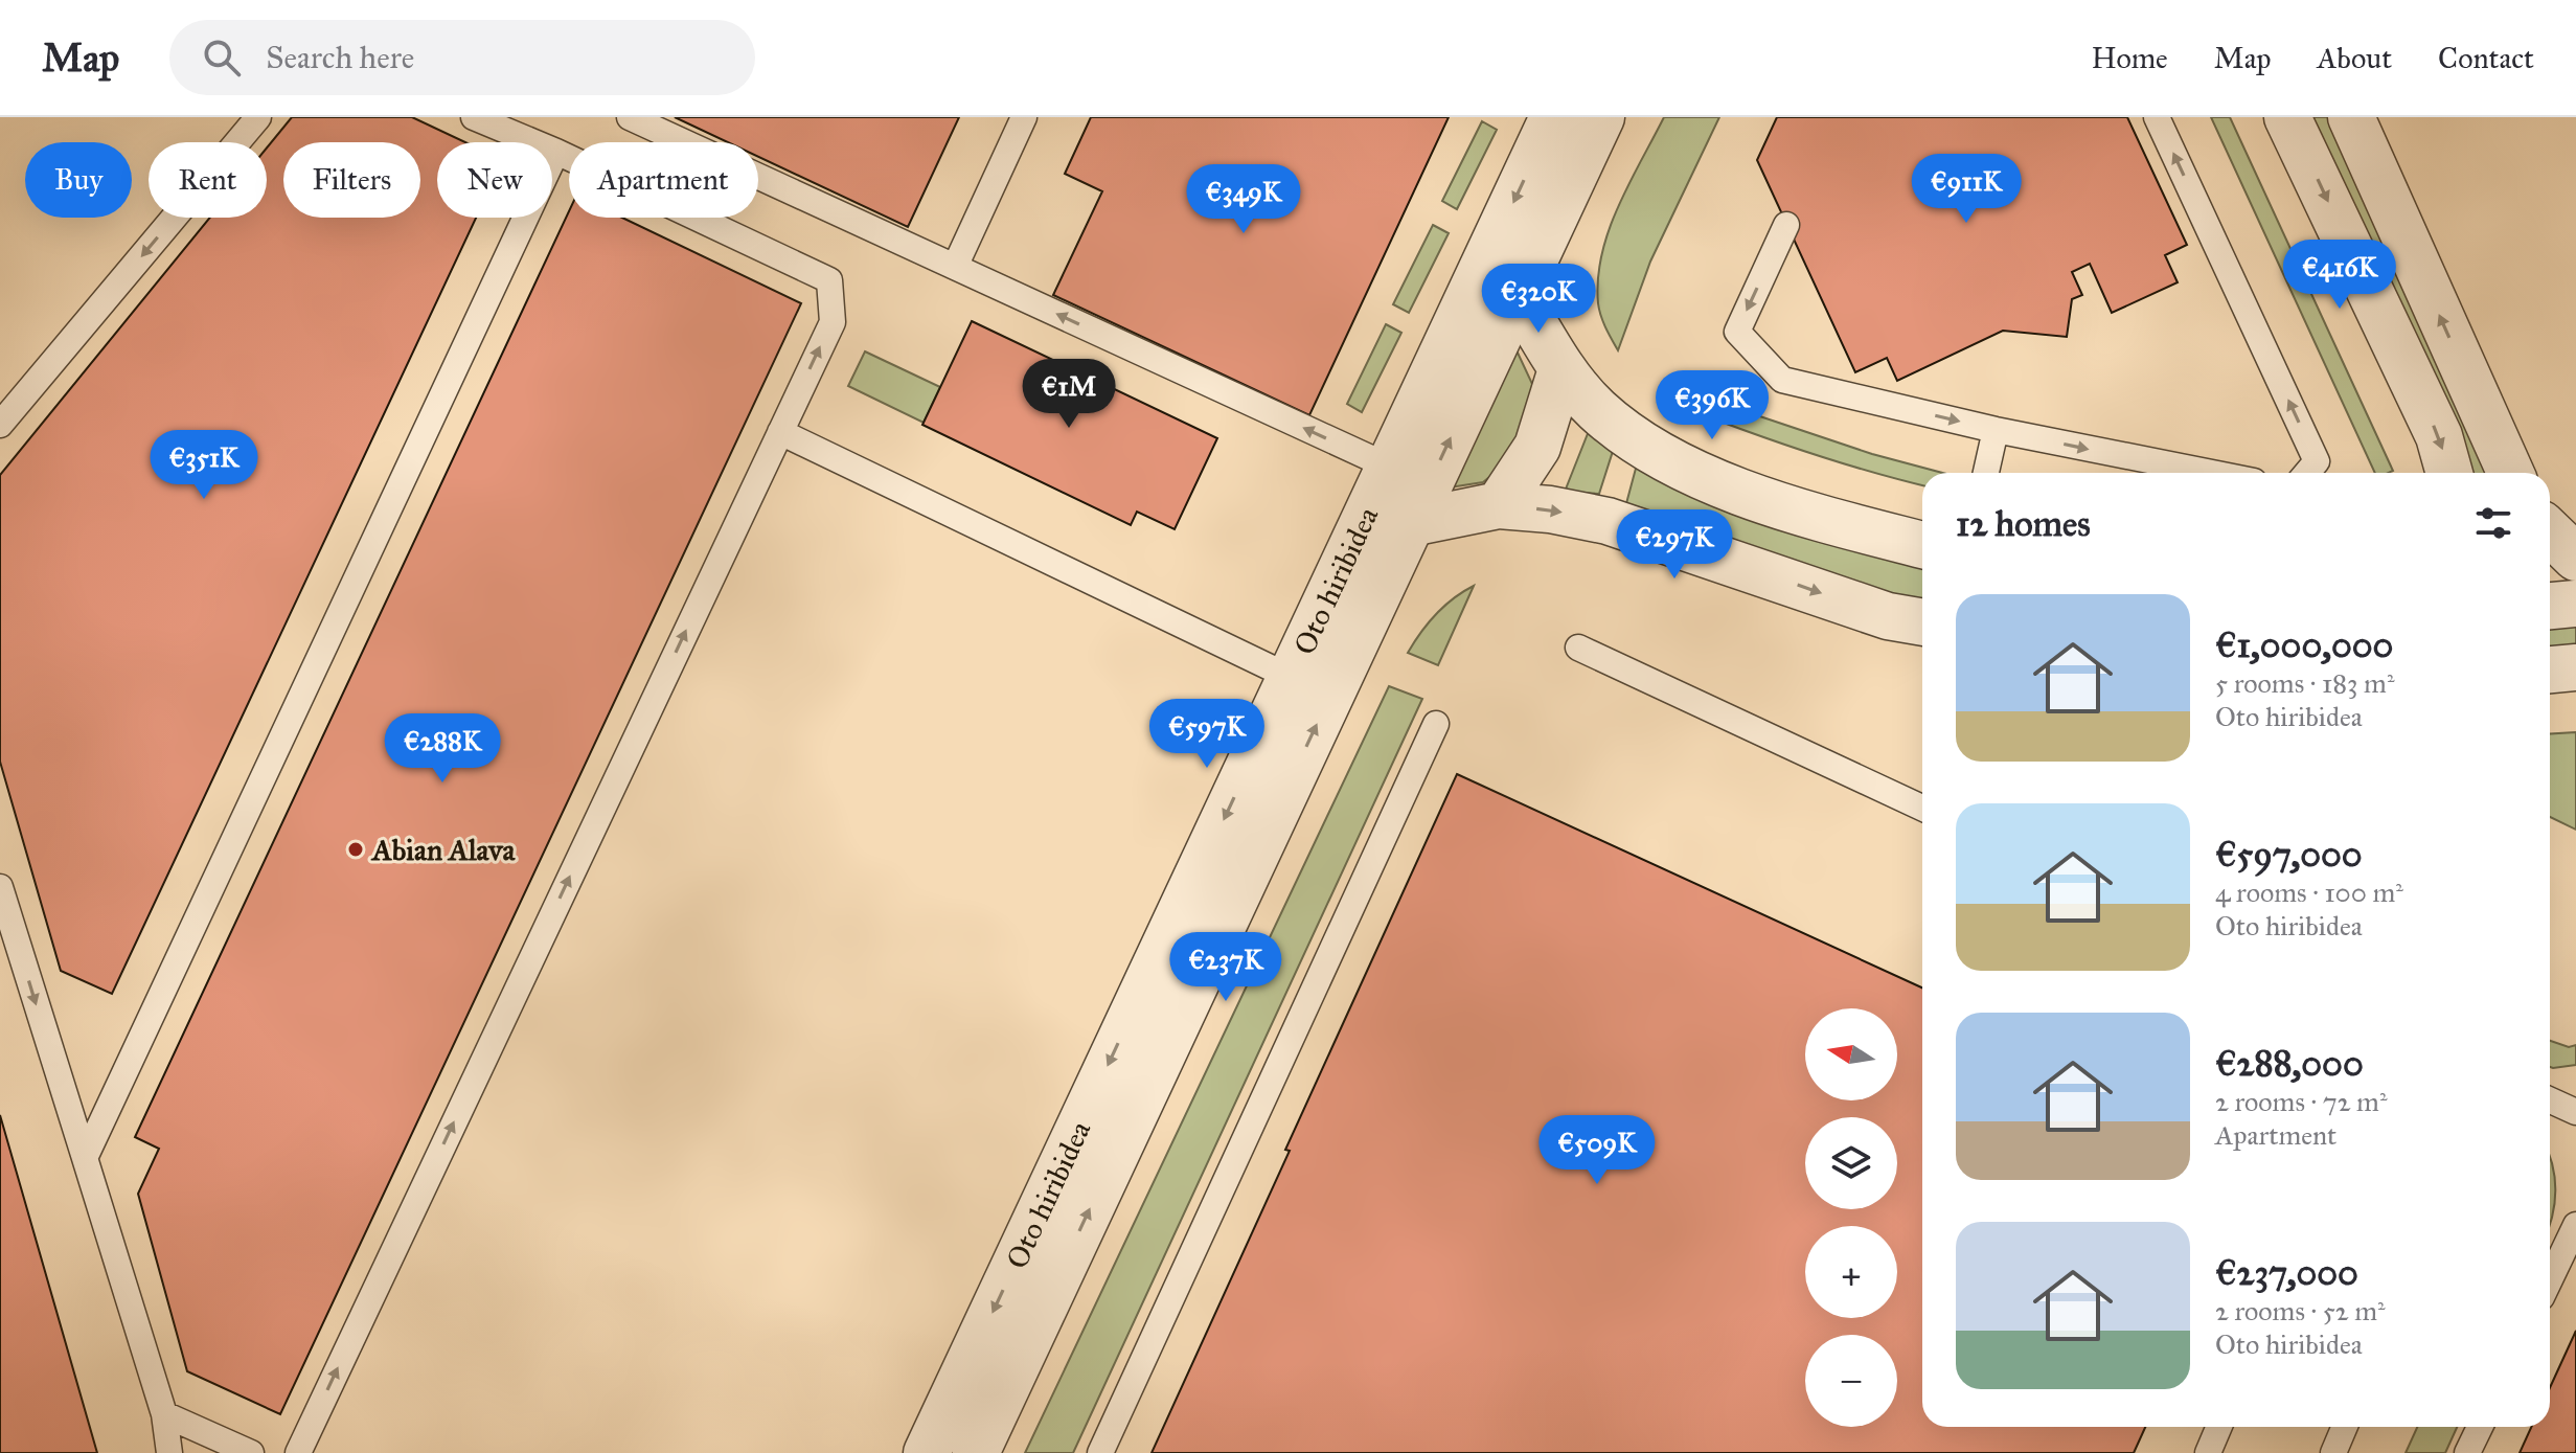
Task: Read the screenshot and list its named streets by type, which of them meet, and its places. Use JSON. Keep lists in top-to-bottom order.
{
  "streets": {
    "street": ["Oto hiribidea"]
  },
  "places": ["Abian Alava"],
  "north": "left",
  "page": {
    "header": "Map",
    "search": "Search here",
    "nav": [
      "Home",
      "Map",
      "About",
      "Contact"
    ],
    "chip": [
      "Buy",
      "Rent",
      "Filters",
      "New",
      "Apartment"
    ],
    "price": [
      "€911K",
      "€349K",
      "€416K",
      "€320K",
      "€1M",
      "€396K",
      "€351K",
      "€297K",
      "€597K",
      "€288K",
      "€237K",
      "€509K"
    ],
    "heading": "12 homes",
    "list": [
      {
        "name": "€1,000,000",
        "note": "5 rooms · 183 m² · Oto hiribidea"
      },
      {
        "name": "€597,000",
        "note": "4 rooms · 100 m² · Oto hiribidea"
      },
      {
        "name": "€288,000",
        "note": "2 rooms · 72 m² · Apartment"
      },
      {
        "name": "€237,000",
        "note": "2 rooms · 52 m² · Oto hiribidea"
      }
    ],
    "map_buttons": ["+", "−"]
  }
}
